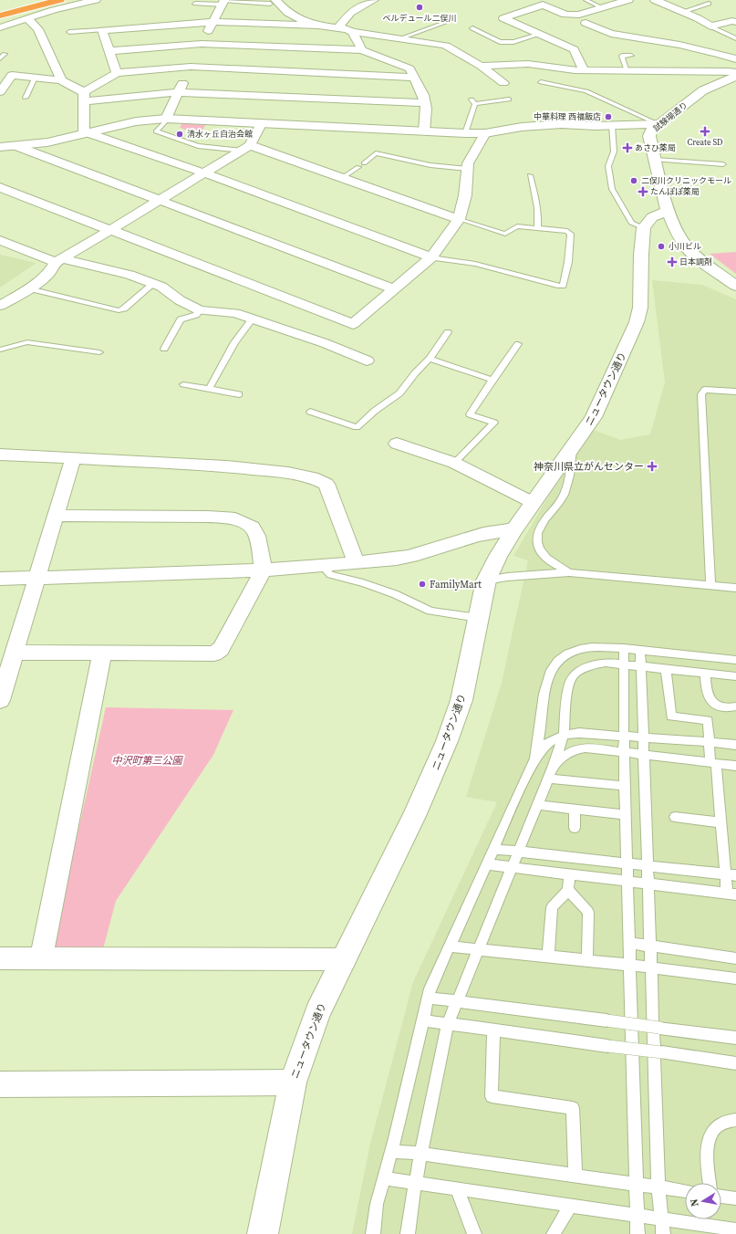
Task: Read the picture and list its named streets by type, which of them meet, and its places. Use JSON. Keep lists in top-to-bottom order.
{
  "streets": {
    "street": ["試験場通り", "ニュータウン通り"]
  },
  "parks": ["中沢町第三公園"],
  "places": {
    "other": [
      "ベルデュール二俣川",
      "中華料理 西福飯店",
      "清水ヶ丘自治会館",
      "二俣川クリニックモール",
      "小川ビル",
      "FamilyMart"
    ],
    "health": [
      "Create SD",
      "あさひ薬局",
      "たんぽぽ薬局",
      "日本調剤",
      "神奈川県立がんセンター"
    ]
  },
  "north": "left"
}
